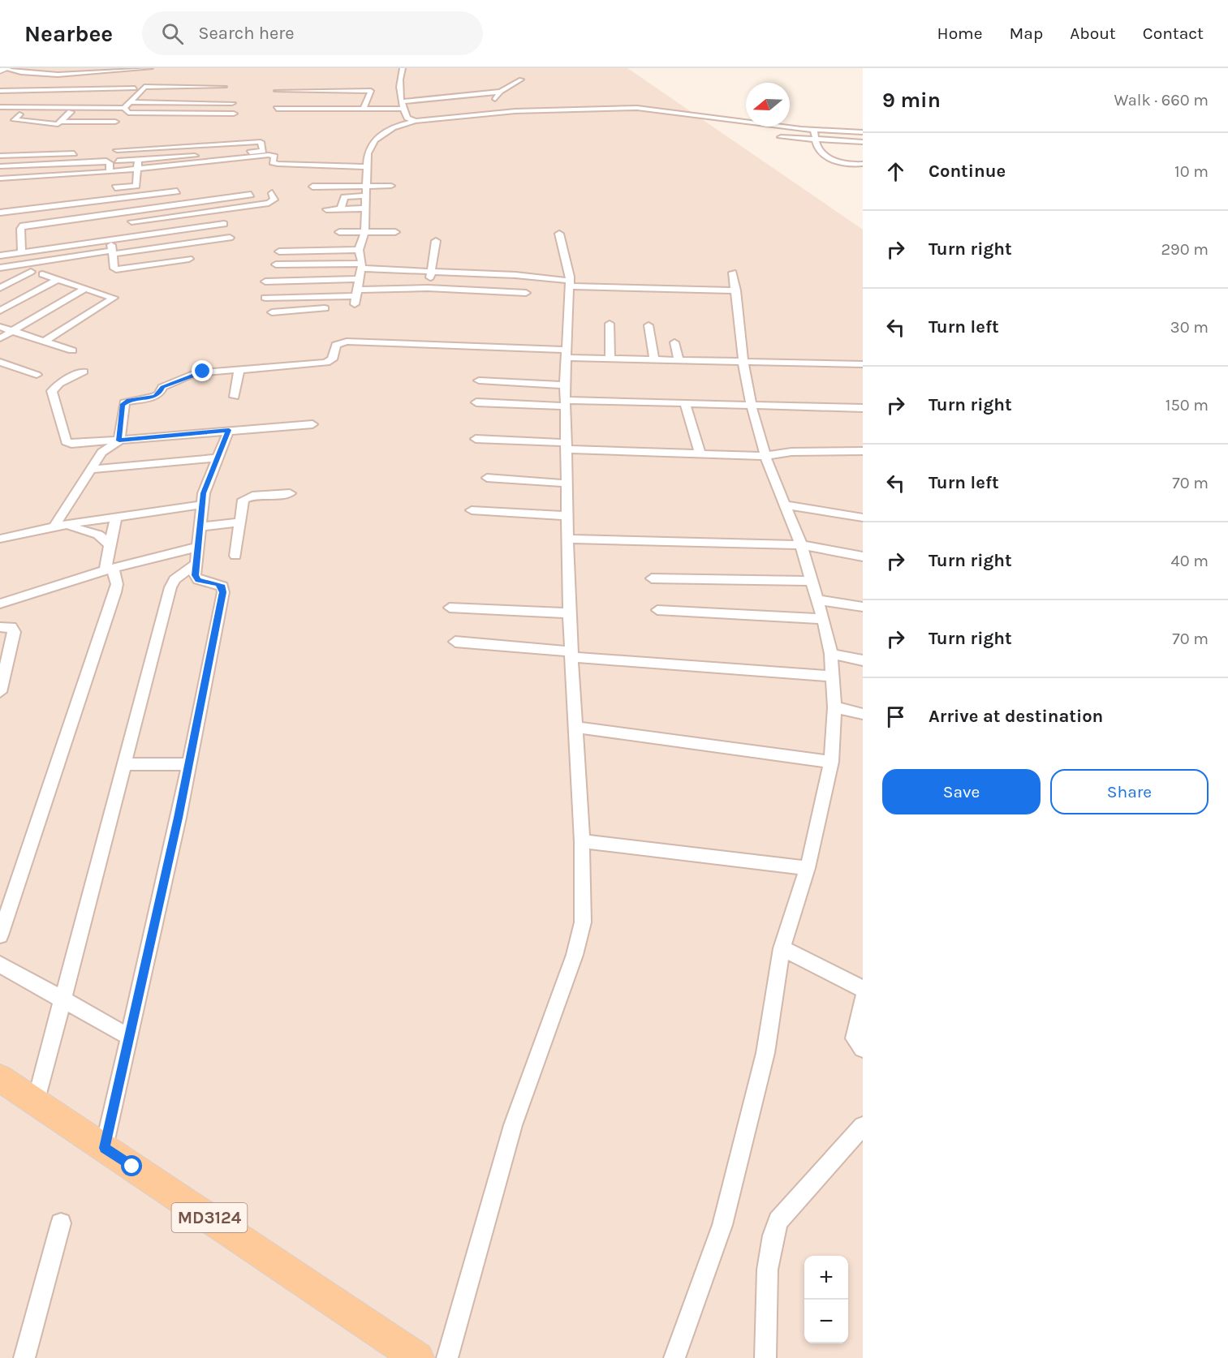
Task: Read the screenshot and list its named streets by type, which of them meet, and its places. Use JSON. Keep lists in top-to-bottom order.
{
  "streets": {
    "main road": ["MD3124"]
  },
  "north": "left",
  "page": {
    "header": "Nearbee",
    "search": "Search here",
    "nav": [
      "Home",
      "Map",
      "About",
      "Contact"
    ],
    "heading": ["9 min", "Walk · 660 m"],
    "list": [
      ["Continue", "10 m"],
      ["Turn right", "290 m"],
      ["Turn left", "30 m"],
      ["Turn right", "150 m"],
      ["Turn left", "70 m"],
      ["Turn right", "40 m"],
      ["Turn right", "70 m"],
      "Arrive at destination"
    ],
    "buttons": ["Save", "Share"],
    "map_buttons": ["+", "−"]
  }
}
